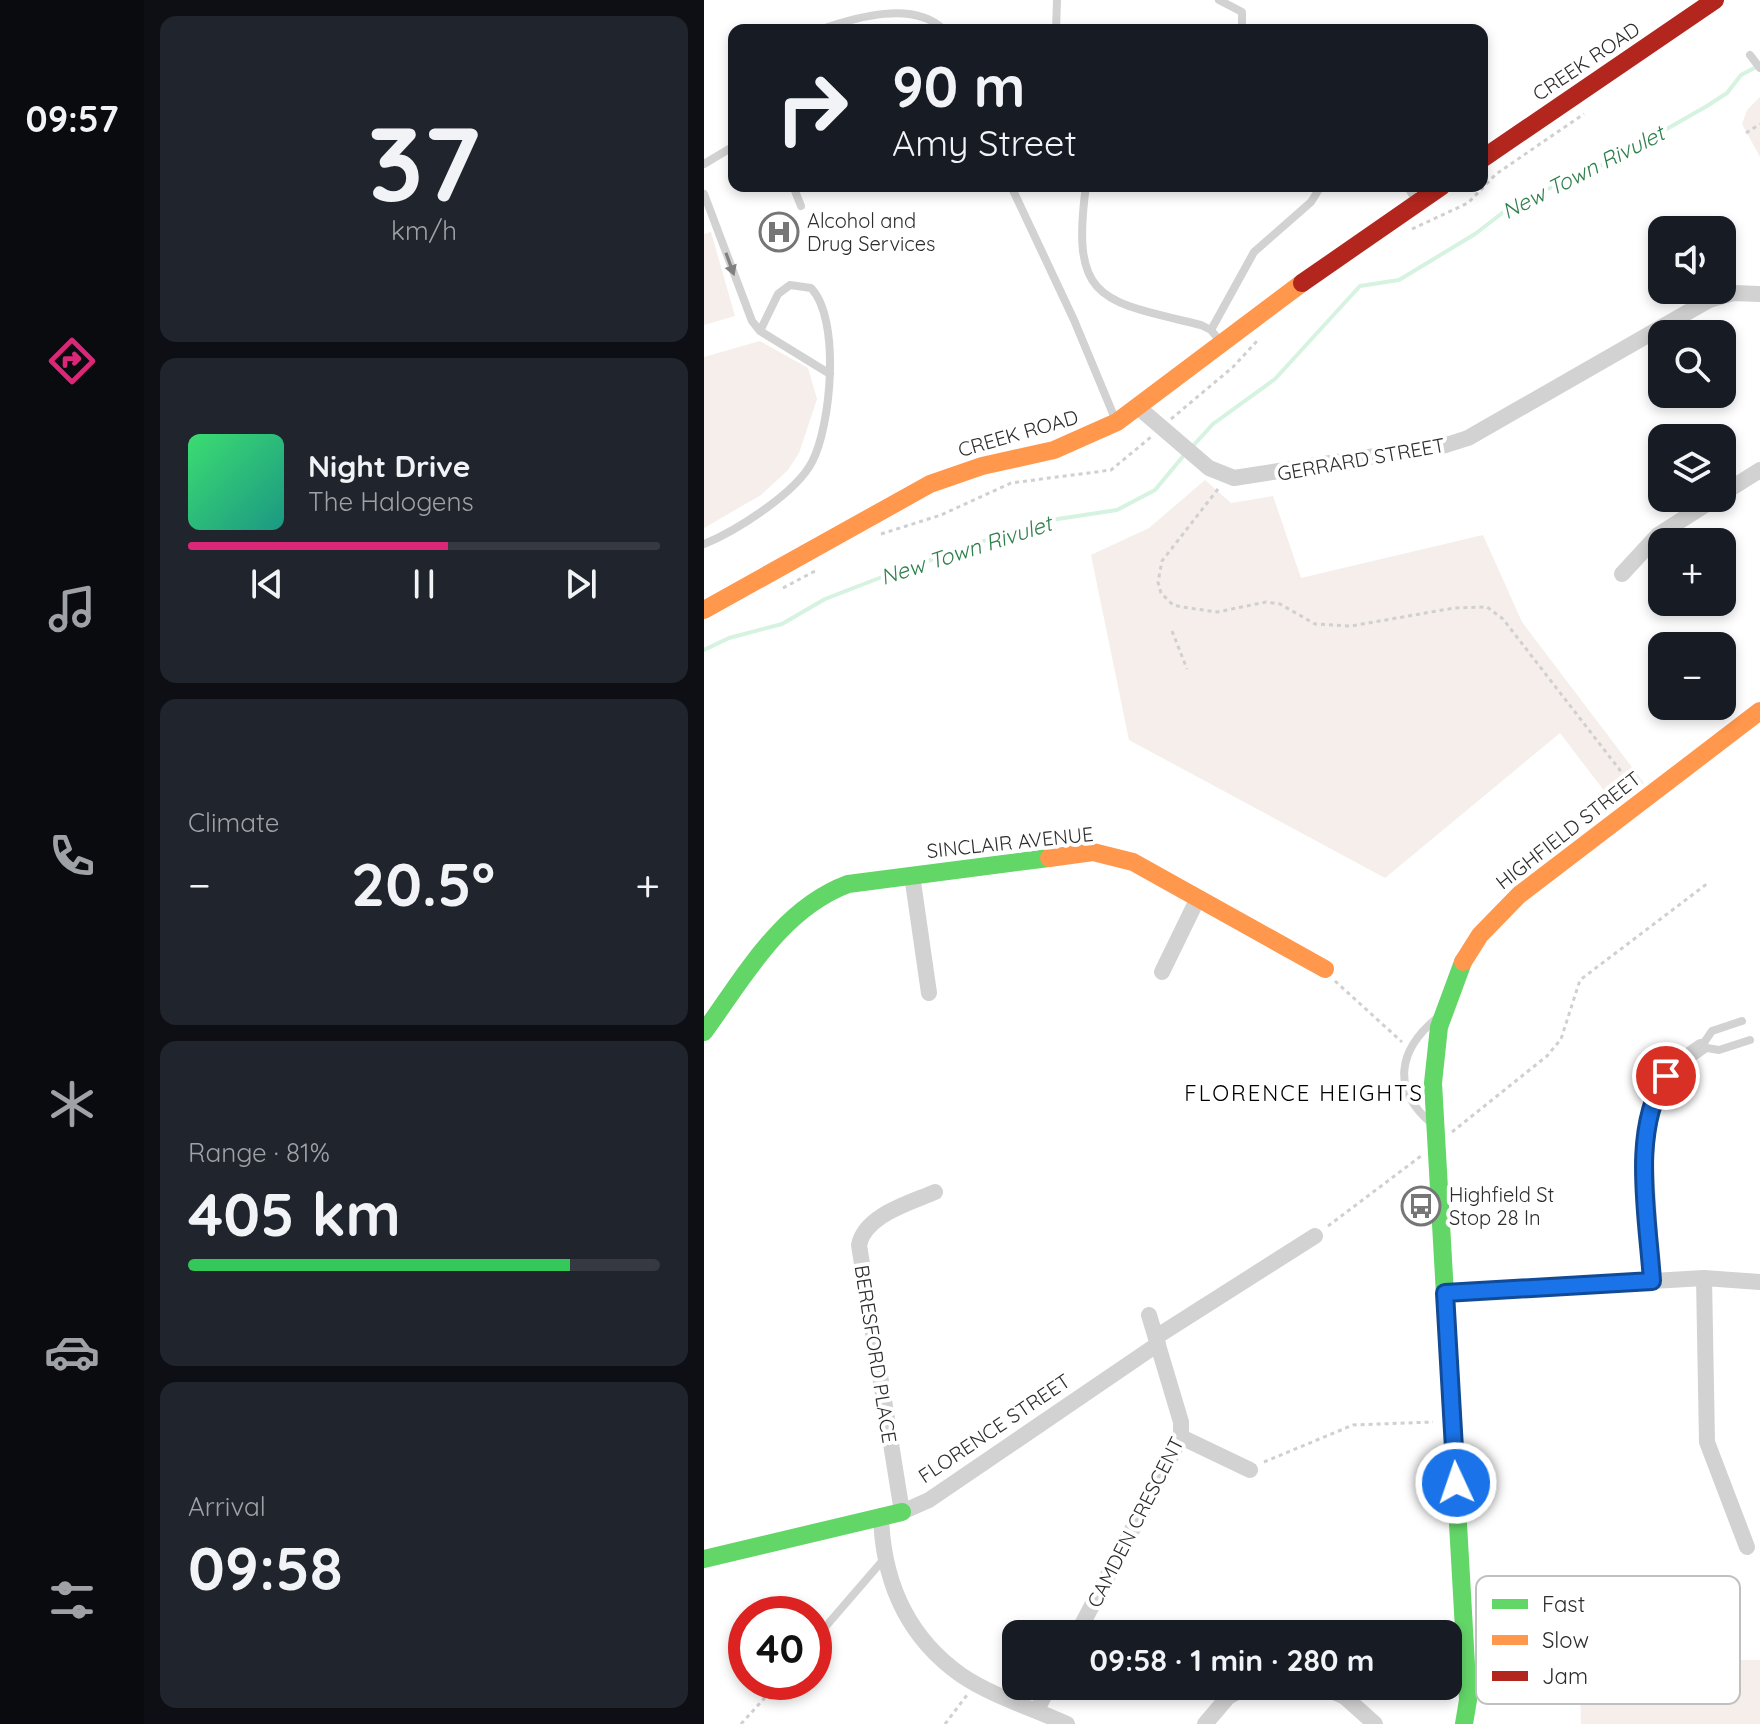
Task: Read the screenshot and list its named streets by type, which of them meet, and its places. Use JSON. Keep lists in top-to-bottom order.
{
  "streets": {
    "street": [
      "CREEK ROAD",
      "GERRARD STREET",
      "HIGHFIELD STREET",
      "SINCLAIR AVENUE",
      "BERESFORD PLACE",
      "FLORENCE STREET",
      "CAMDEN CRESCENT"
    ]
  },
  "crossings": [
    ["CREEK ROAD", "GERRARD STREET"],
    ["BERESFORD PLACE", "FLORENCE STREET"],
    ["FLORENCE STREET", "CAMDEN CRESCENT"]
  ],
  "districts": ["FLORENCE HEIGHTS"],
  "water": ["New Town Rivulet"],
  "places": {
    "hospital": ["Alcohol and Drug Services"],
    "bus stop": ["Highfield St Stop 28 In"]
  },
  "legend": ["Fast", "Slow", "Jam"],
  "page": {
    "tabs": "09:57",
    "tile": [
      ["37", "km/h"],
      "Climate",
      ["Range · 81%", "405 km"],
      ["Arrival", "09:58"]
    ],
    "turn": ["90 m", "Amy Street"],
    "map_buttons": ["+", "−"],
    "song": ["Night Drive", "The Halogens"],
    "heat": ["−", "20.5°", "+"],
    "limit": "40",
    "trip": "09:58 · 1 min · 280 m"
  }
}
